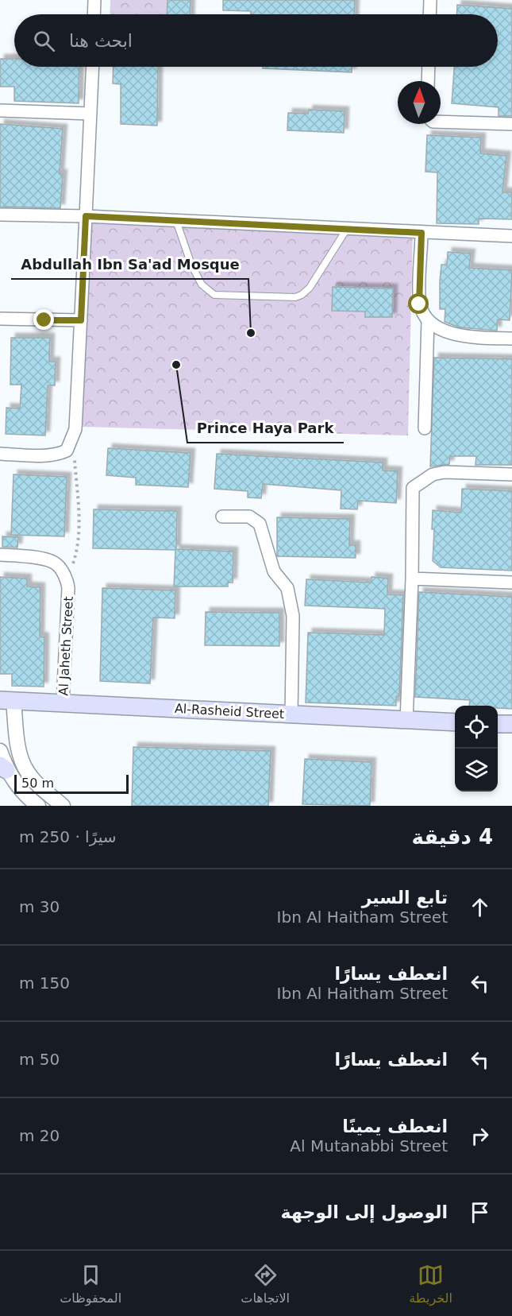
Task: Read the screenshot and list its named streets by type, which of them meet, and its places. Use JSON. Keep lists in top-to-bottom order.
{
  "streets": {
    "main road": ["Al-Rasheid Street"],
    "street": ["Al Jaheth Street"]
  },
  "crossings": [
    ["Al Jaheth Street", "Al-Rasheid Street"]
  ],
  "places": ["Abdullah Ibn Sa'ad Mosque", "Prince Haya Park"],
  "scale_bar": "50 m",
  "north": "top",
  "page": {
    "search": "ابحث هنا",
    "scale": "50 m",
    "heading": ["4 دقيقة", "سيرًا · 250 m"],
    "list": [
      ["تابع السير", "Ibn Al Haitham Street", "30 m"],
      ["انعطف يسارًا", "Ibn Al Haitham Street", "150 m"],
      ["انعطف يسارًا", "50 m"],
      ["انعطف يمينًا", "Al Mutanabbi Street", "20 m"],
      "الوصول إلى الوجهة"
    ],
    "nav": ["الخريطة", "الاتجاهات", "المحفوظات"]
  }
}
